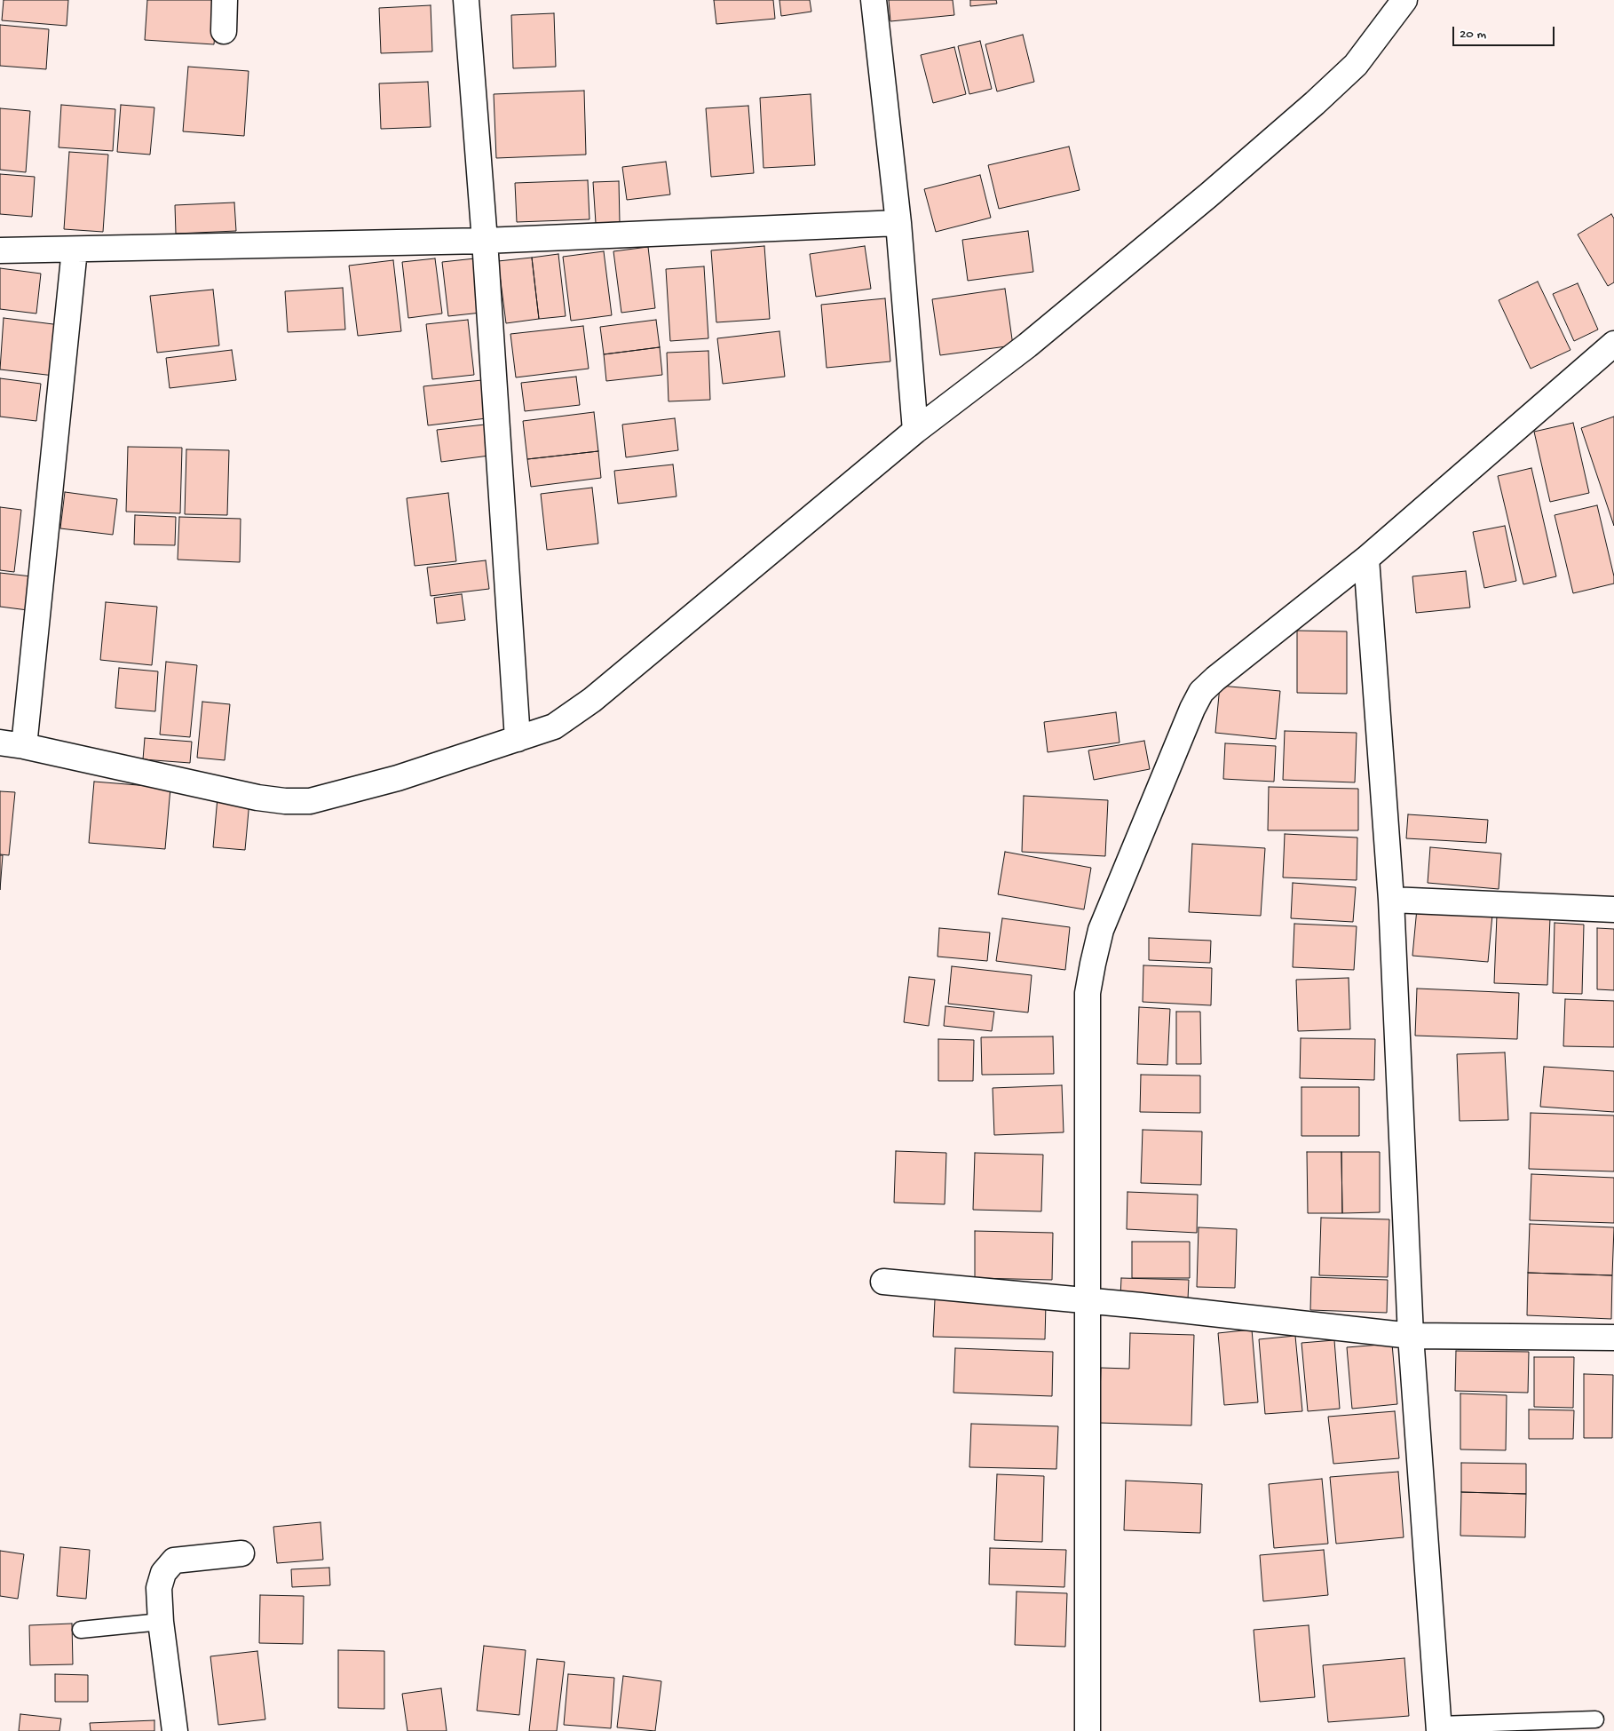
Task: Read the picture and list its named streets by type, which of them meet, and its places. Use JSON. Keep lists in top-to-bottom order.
{
  "scale_bar": "20 m"
}
